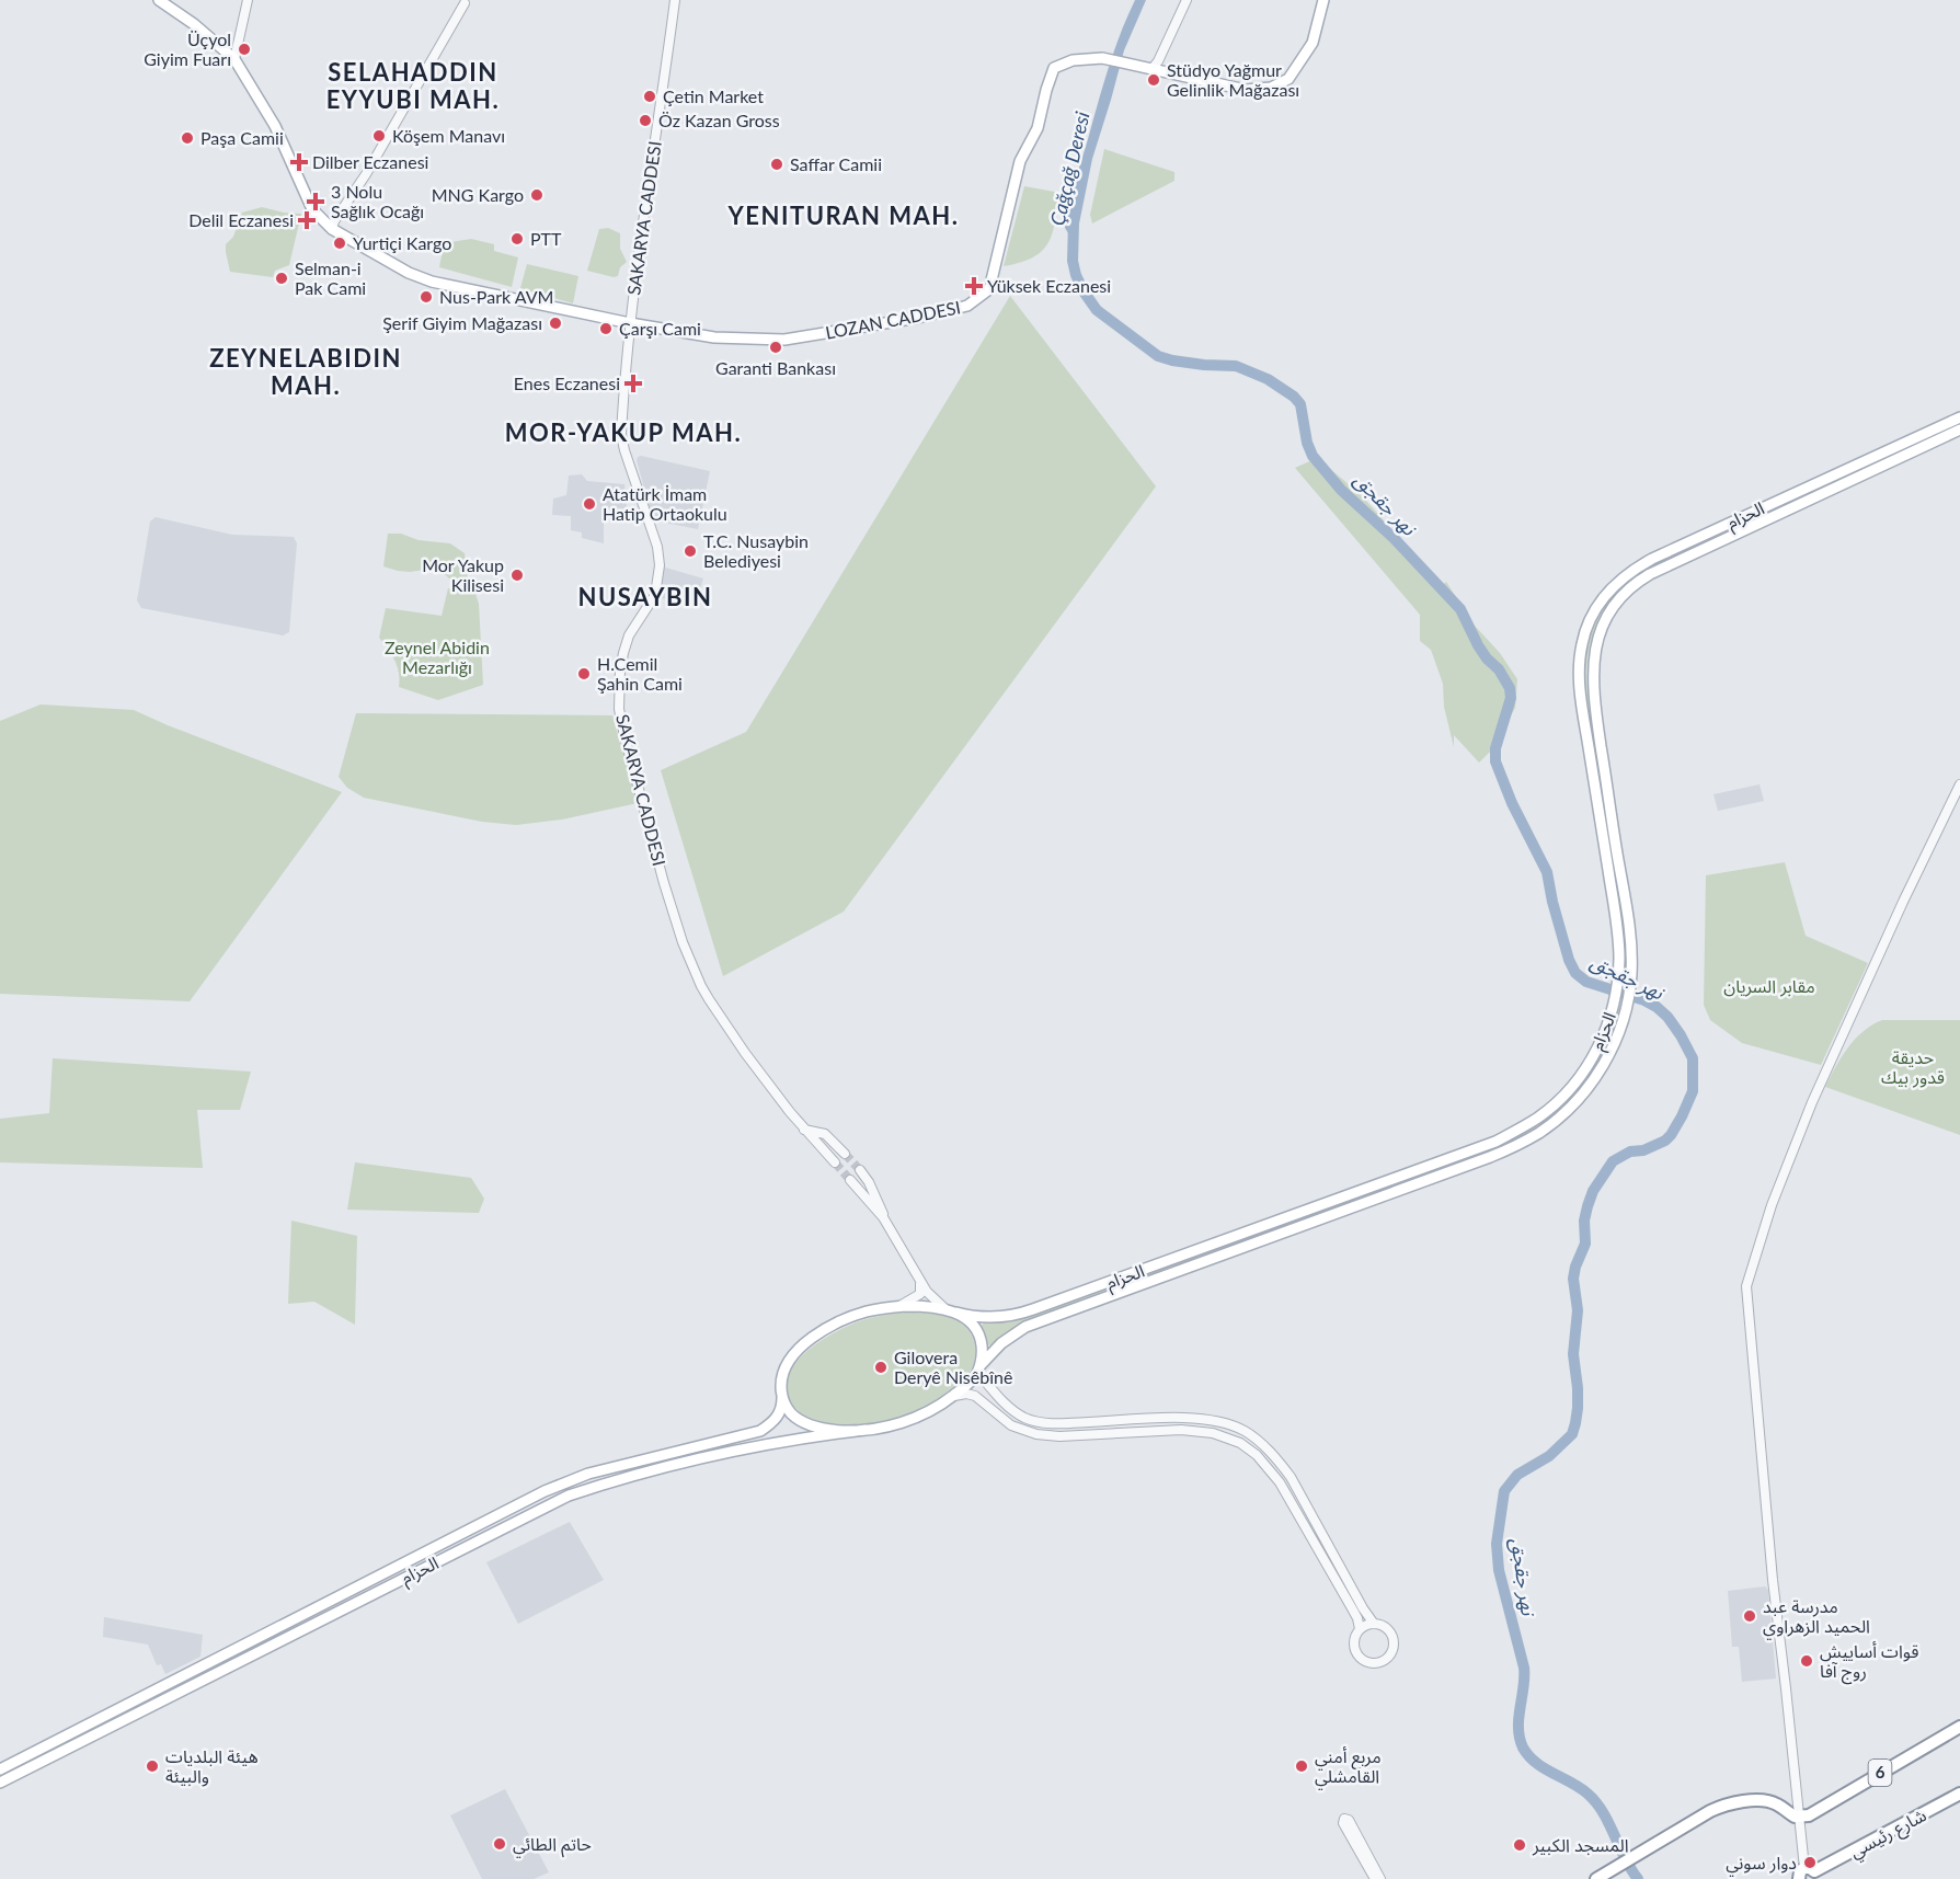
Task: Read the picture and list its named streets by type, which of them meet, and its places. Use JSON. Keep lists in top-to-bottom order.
{
  "streets": {
    "highway": ["6", "شارع رئيسي"],
    "main road": ["LOZAN CADDESI", "الحزام"],
    "street": ["SAKARYA CADDESI"]
  },
  "crossings": [
    ["SAKARYA CADDESI", "LOZAN CADDESI"]
  ],
  "districts": [
    "SELAHADDIN EYYUBI MAH.",
    "YENITURAN MAH.",
    "ZEYNELABIDIN MAH.",
    "MOR-YAKUP MAH.",
    "NUSAYBIN"
  ],
  "water": ["Çağçağ Deresi", "نهر جقجق"],
  "parks": ["Zeynel Abidin Mezarlığı", "مقابر السريان", "حديقة قدور بيك"],
  "places": {
    "other": [
      "Üçyol Giyim Fuarı",
      "Stüdyo Yağmur Gelinlik Mağazası",
      "Çetin Market",
      "Öz Kazan Gross",
      "Köşem Manavı",
      "Paşa Camii",
      "Saffar Camii",
      "MNG Kargo",
      "PTT",
      "Yurtiçi Kargo",
      "Selman-i Pak Cami",
      "Nus-Park AVM",
      "Şerif Giyim Mağazası",
      "Çarşı Cami",
      "Garanti Bankası",
      "Atatürk İmam Hatip Ortaokulu",
      "T.C. Nusaybin Belediyesi",
      "Mor Yakup Kilisesi",
      "H.Cemil Şahin Cami",
      "Gilovera Deryê Nisêbînê",
      "مدرسة عبد الحميد الزهراوي",
      "قوات أساييش روج آفا",
      "هيئة البلديات والبيئة",
      "مربع أمني القامشلي",
      "حاتم الطائي",
      "المسجد الكبير",
      "دوار سوني"
    ],
    "health": [
      "Dilber Eczanesi",
      "3 Nolu Sağlık Ocağı",
      "Delil Eczanesi",
      "Yüksek Eczanesi",
      "Enes Eczanesi"
    ]
  }
}
